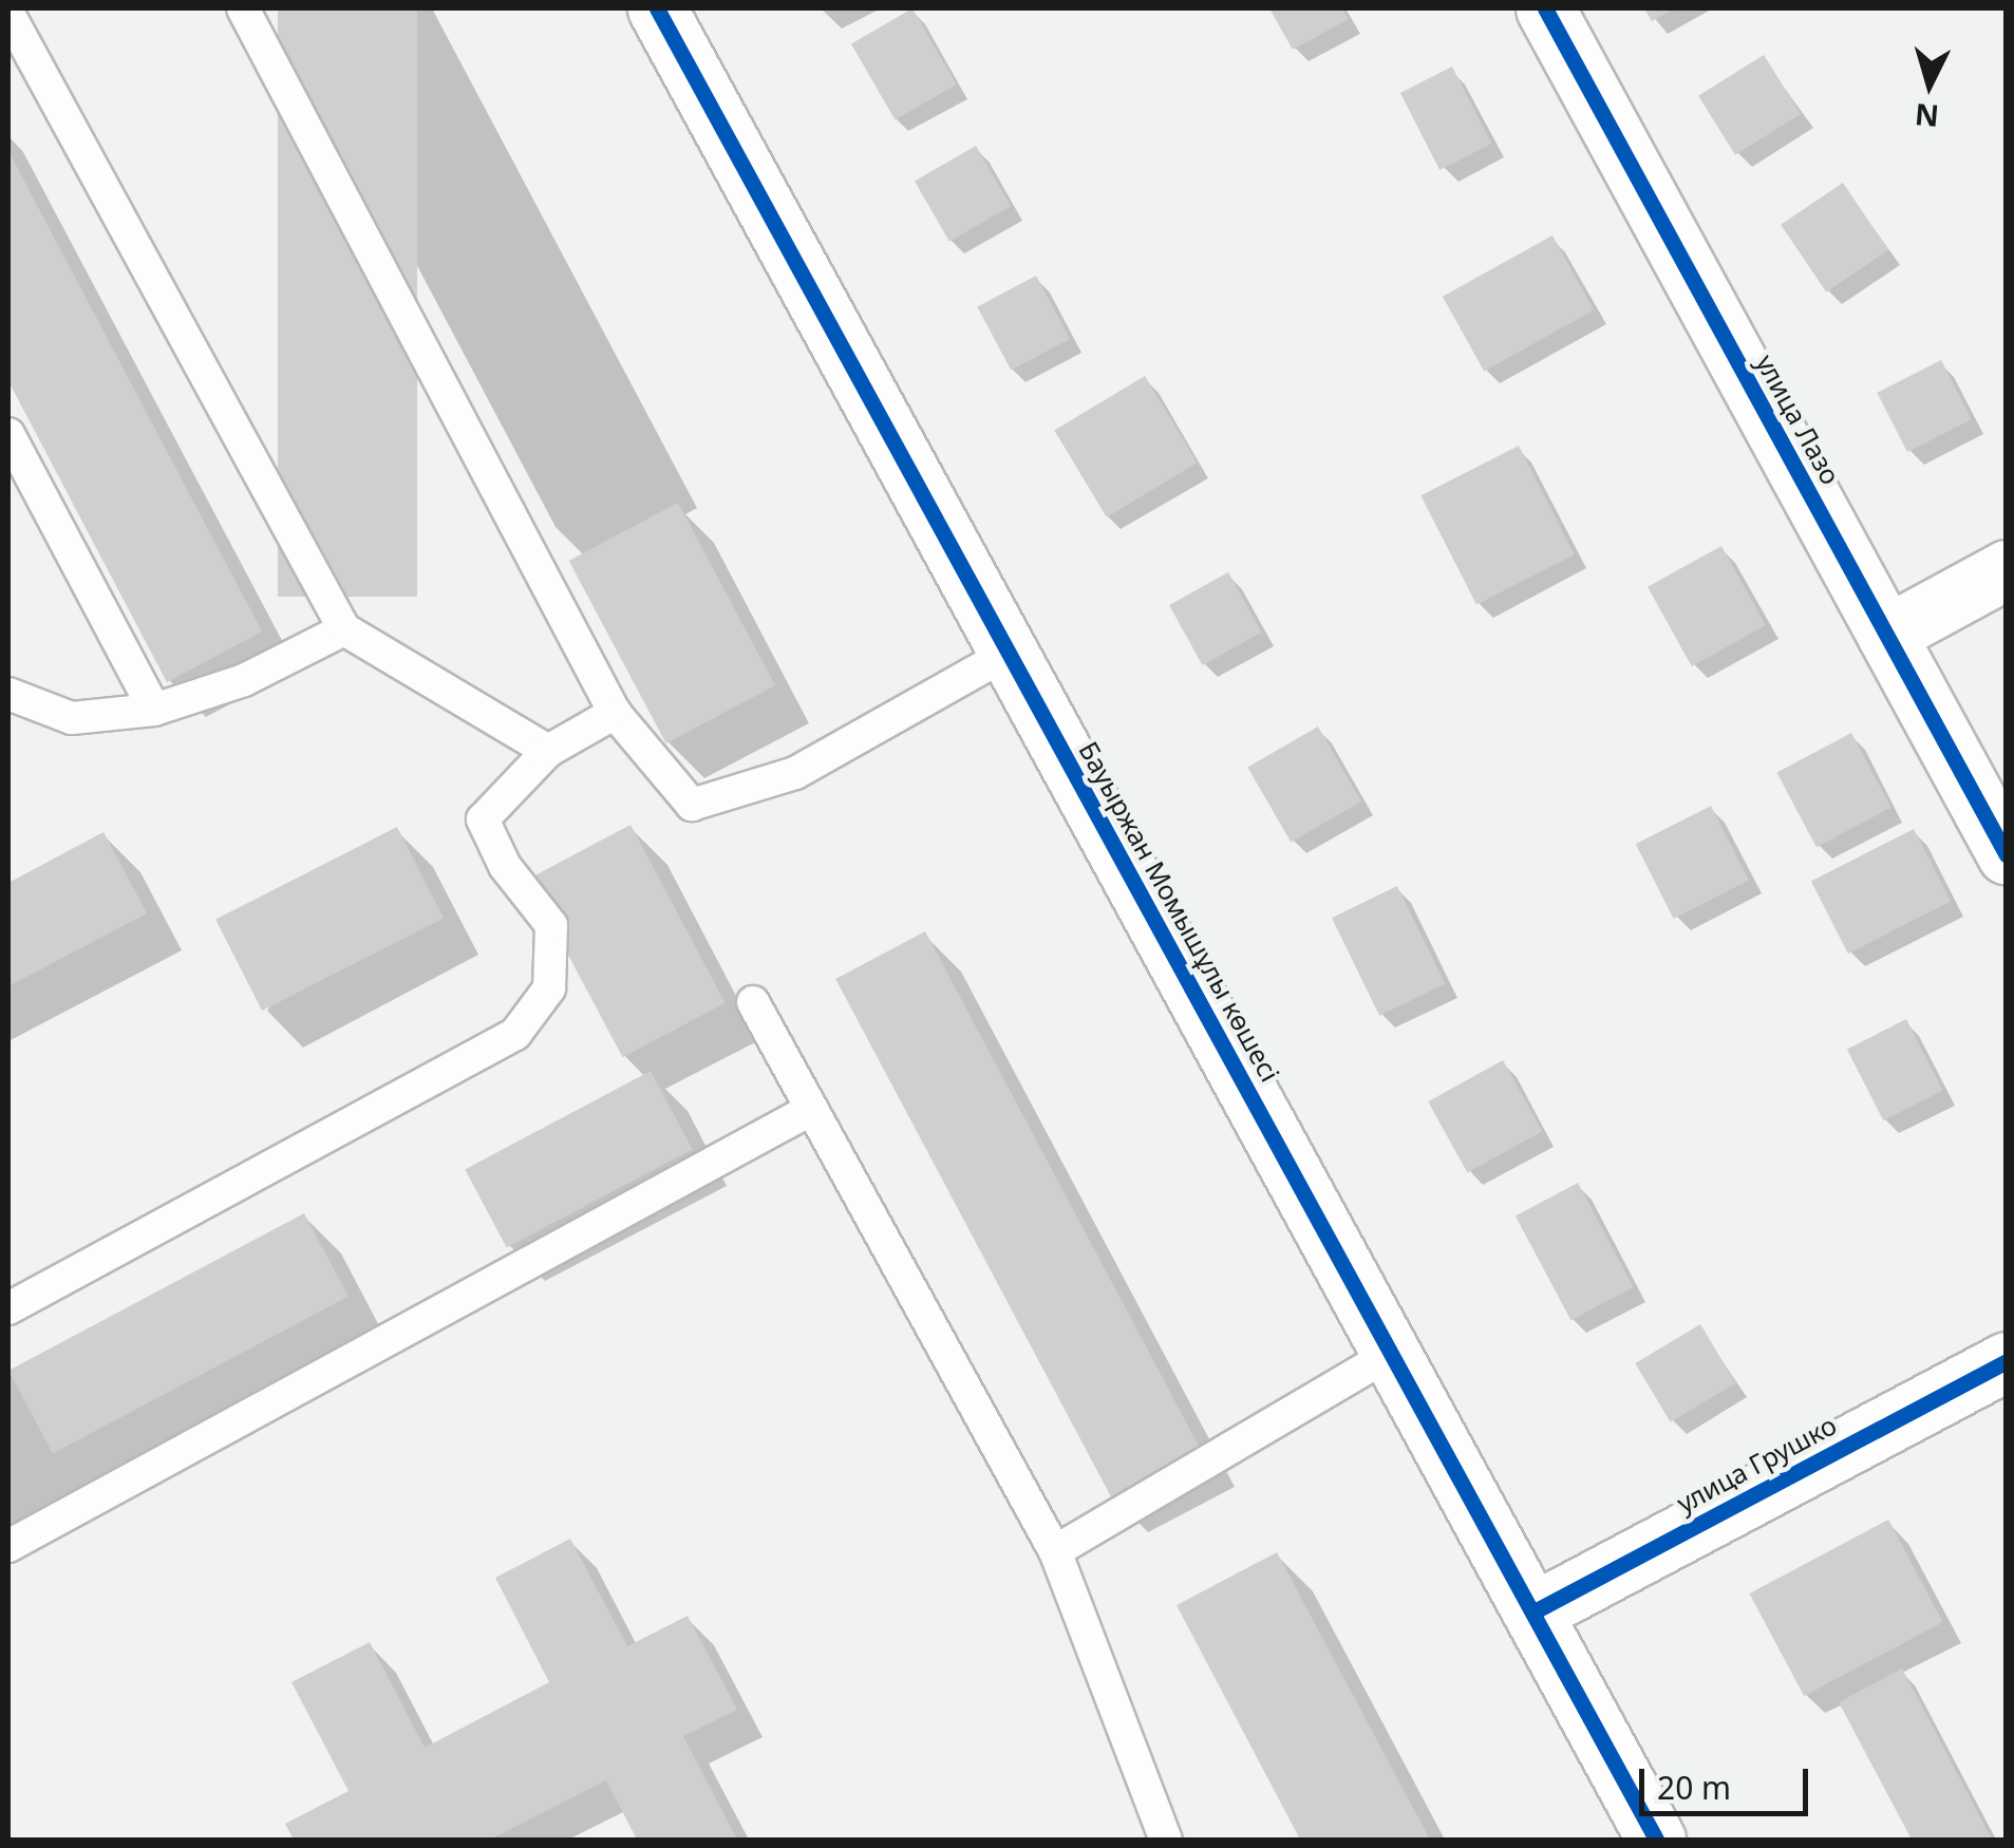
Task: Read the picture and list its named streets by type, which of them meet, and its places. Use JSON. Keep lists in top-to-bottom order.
{
  "streets": {
    "street": ["улица Лазо", "Бауыржан Момышұлы көшесі", "улица Грушко"]
  },
  "crossings": [
    ["Бауыржан Момышұлы көшесі", "улица Грушко"]
  ],
  "scale_bar": "20 m",
  "north": "bottom"
}
